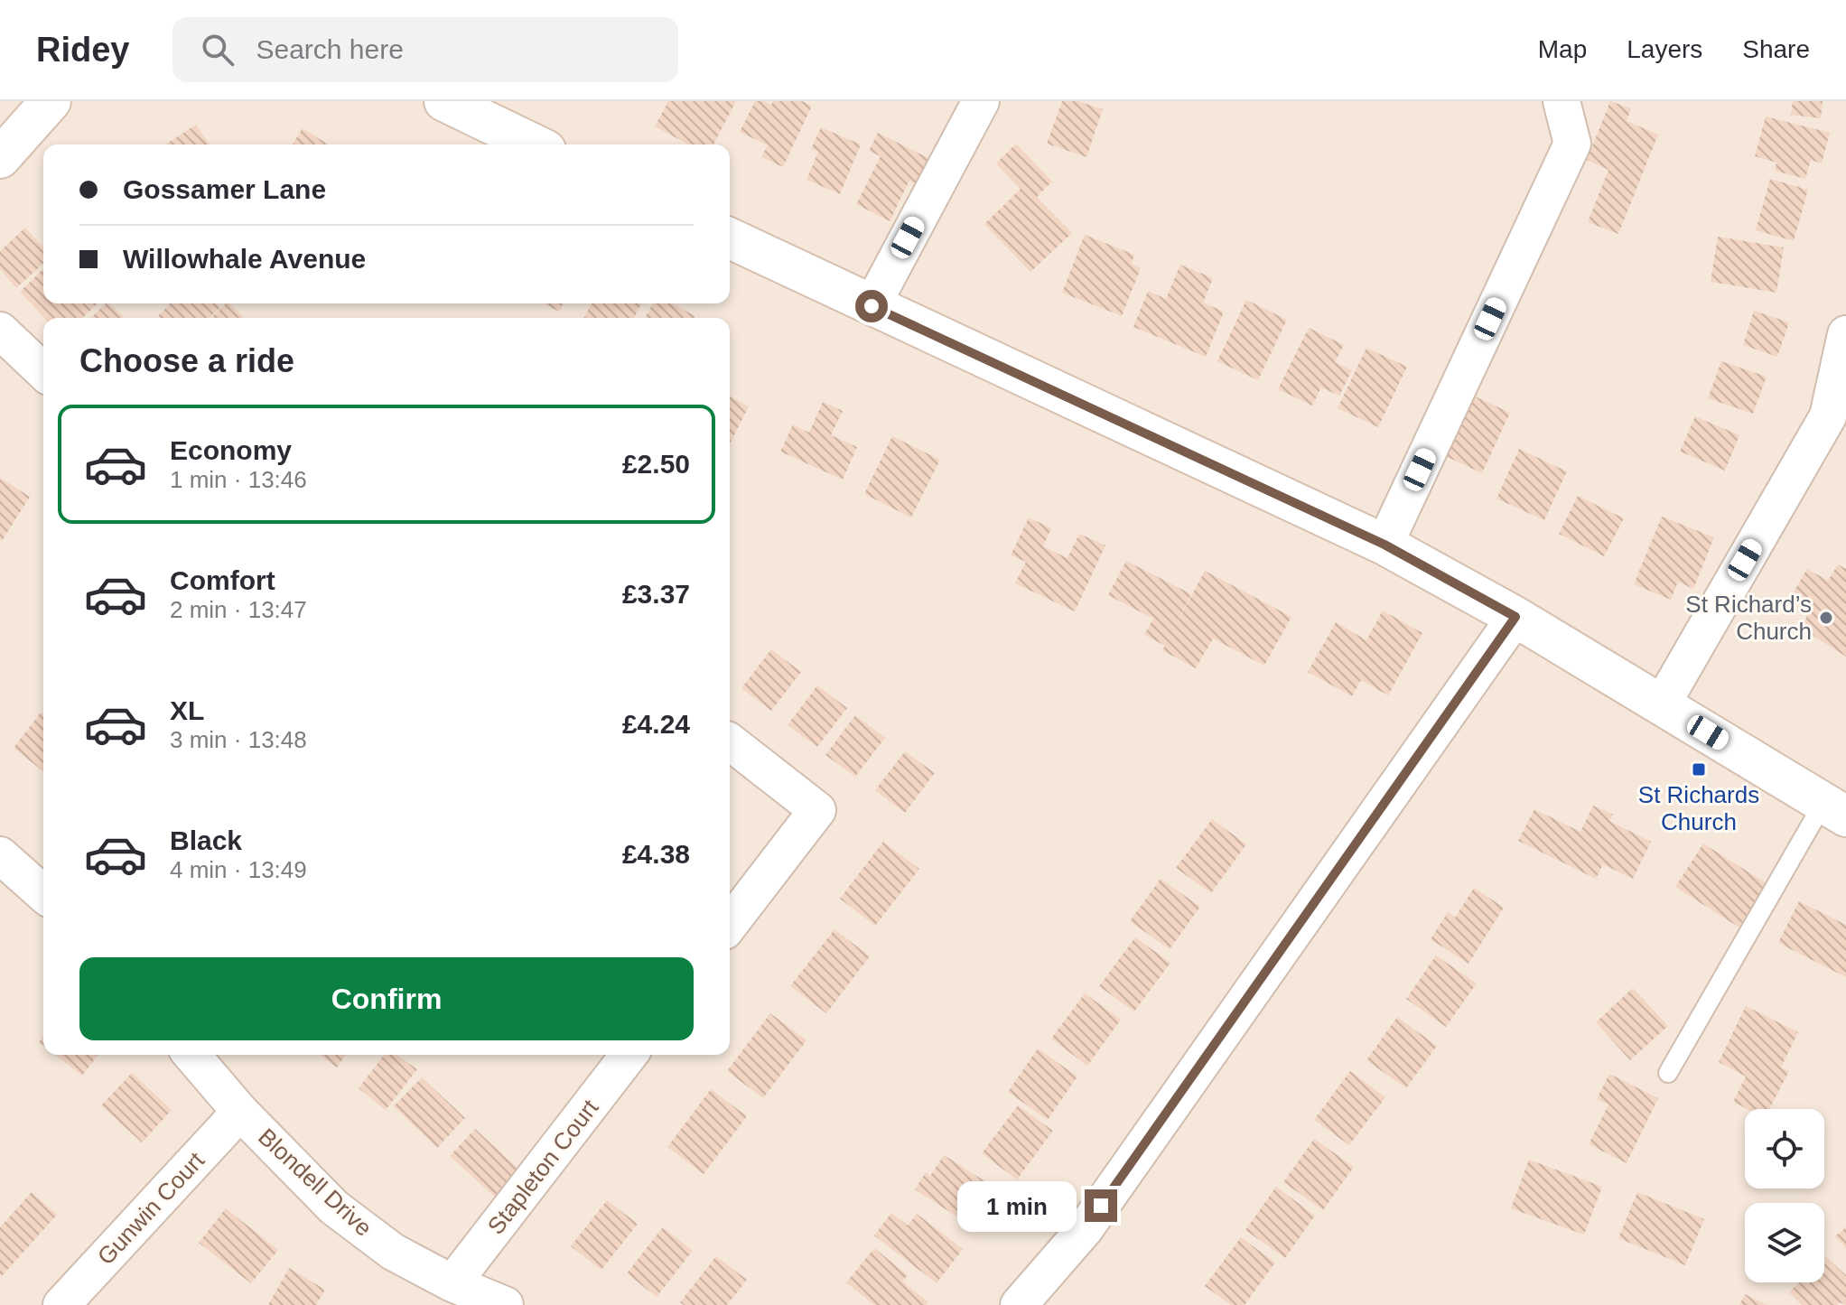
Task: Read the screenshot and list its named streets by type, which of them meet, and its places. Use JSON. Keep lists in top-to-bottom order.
{
  "streets": {
    "street": ["Stapleton Court", "Blondell Drive", "Gunwin Court"]
  },
  "crossings": [
    ["Stapleton Court", "Blondell Drive"],
    ["Blondell Drive", "Gunwin Court"]
  ],
  "places": {
    "other": ["St Richard’s Church"],
    "transit": ["St Richards Church"]
  },
  "page": {
    "header": "Ridey",
    "search": "Search here",
    "nav": ["Map", "Layers", "Share"],
    "banner": ["Gossamer Lane", "Willowhale Avenue"],
    "heading": "Choose a ride",
    "list": [
      {
        "name": "Economy",
        "note": "1 min · 13:46",
        "value": "£2.50"
      },
      {
        "name": "Comfort",
        "note": "2 min · 13:47",
        "value": "£3.37"
      },
      {
        "name": "XL",
        "note": "3 min · 13:48",
        "value": "£4.24"
      },
      {
        "name": "Black",
        "note": "4 min · 13:49",
        "value": "£4.38"
      }
    ],
    "buttons": "Confirm",
    "bubble": "1 min"
  }
}
